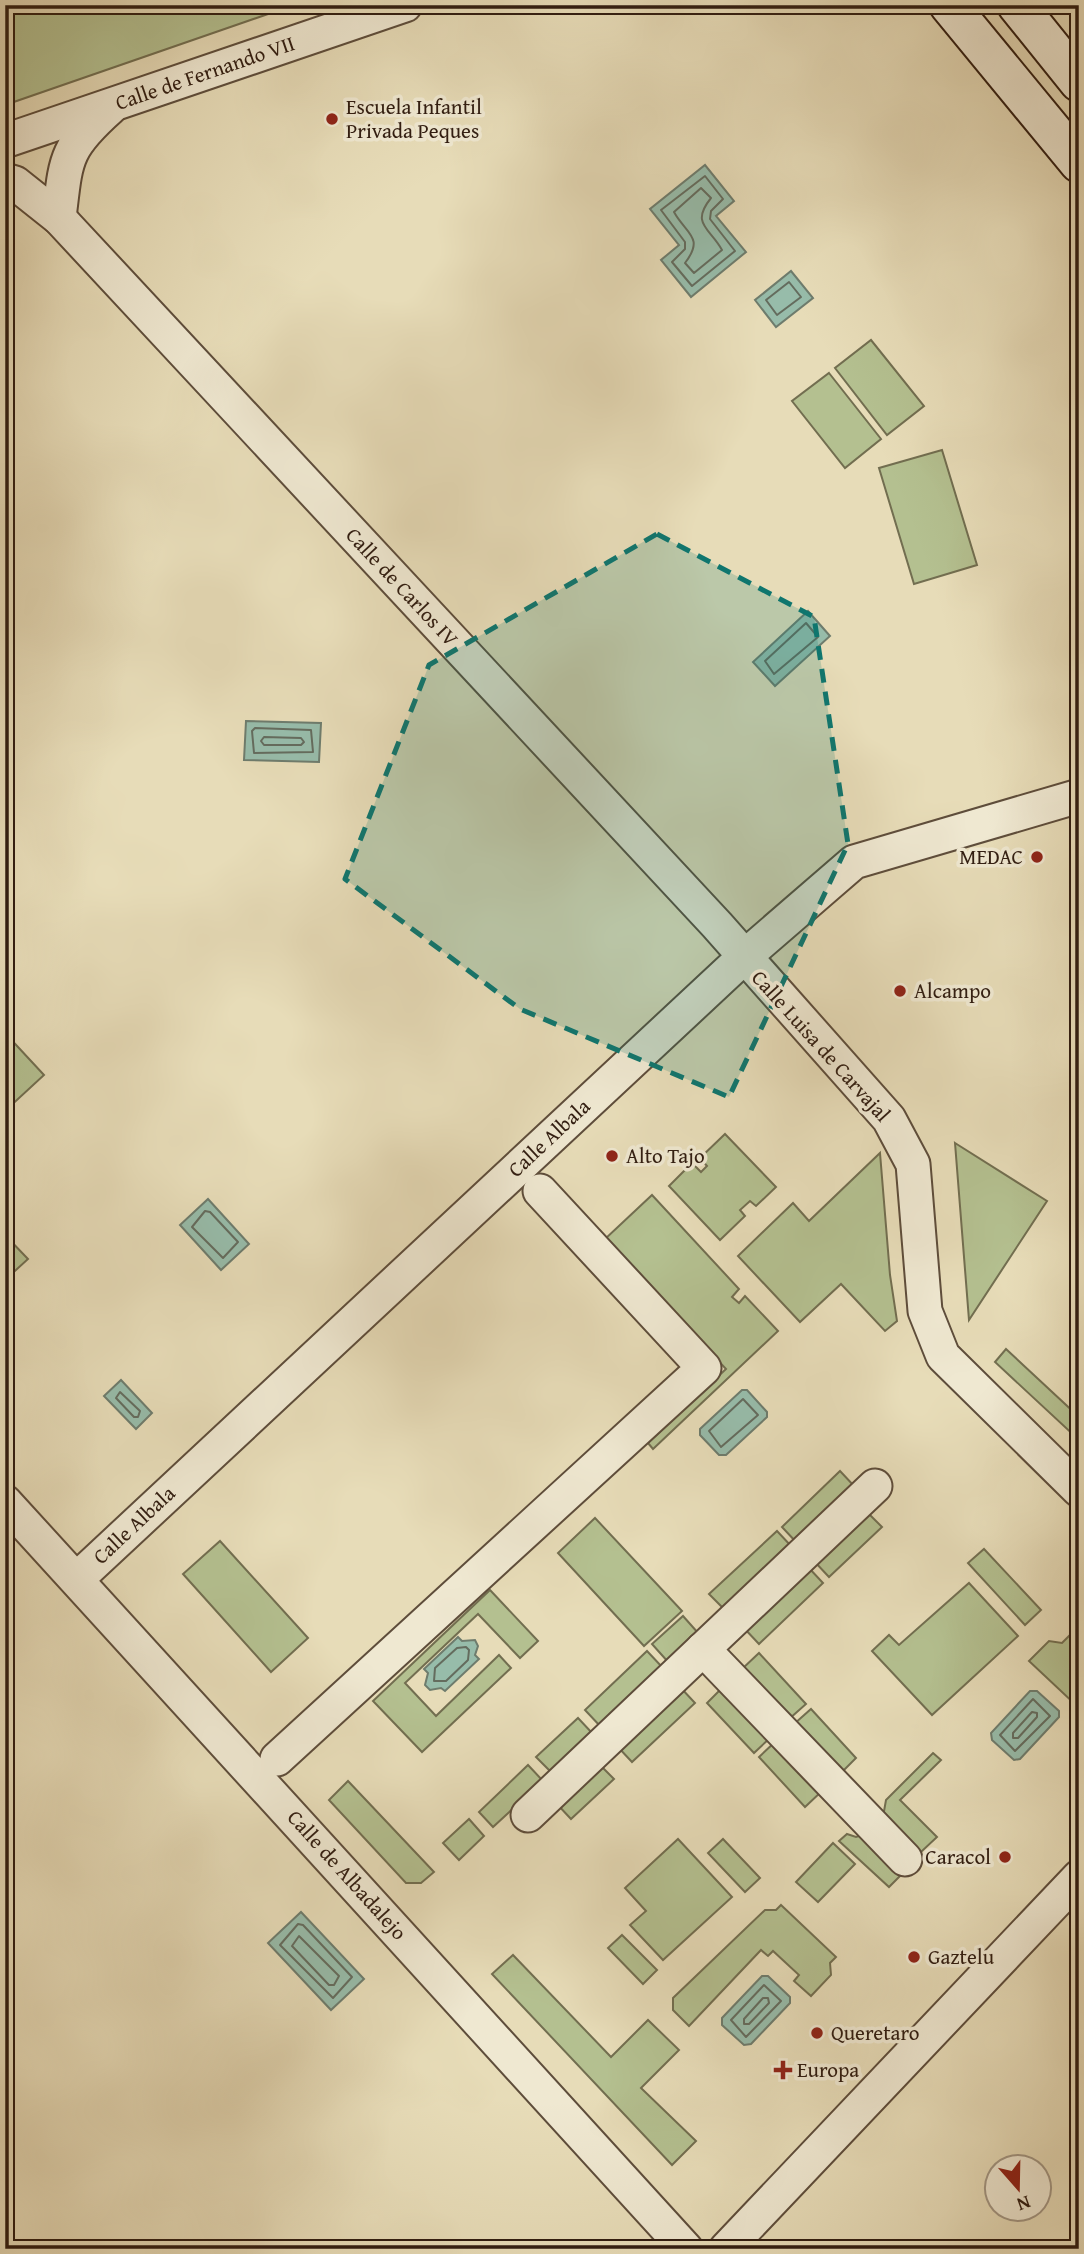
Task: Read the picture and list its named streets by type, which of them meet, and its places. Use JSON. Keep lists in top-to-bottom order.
{
  "streets": {
    "street": [
      "Calle de Fernando VII",
      "Calle de Carlos IV",
      "Calle Luisa de Carvajal",
      "Calle Albala",
      "Calle de Albadalejo"
    ]
  },
  "crossings": [
    ["Calle de Carlos IV", "Calle Luisa de Carvajal"],
    ["Calle de Carlos IV", "Calle Albala"],
    ["Calle Luisa de Carvajal", "Calle Albala"],
    ["Calle Albala", "Calle de Albadalejo"]
  ],
  "places": {
    "other": [
      "Escuela Infantil Privada Peques",
      "MEDAC",
      "Alcampo",
      "Alto Tajo",
      "Caracol",
      "Gaztelu",
      "Queretaro"
    ],
    "health": ["Europa"]
  },
  "north": "bottom"
}
